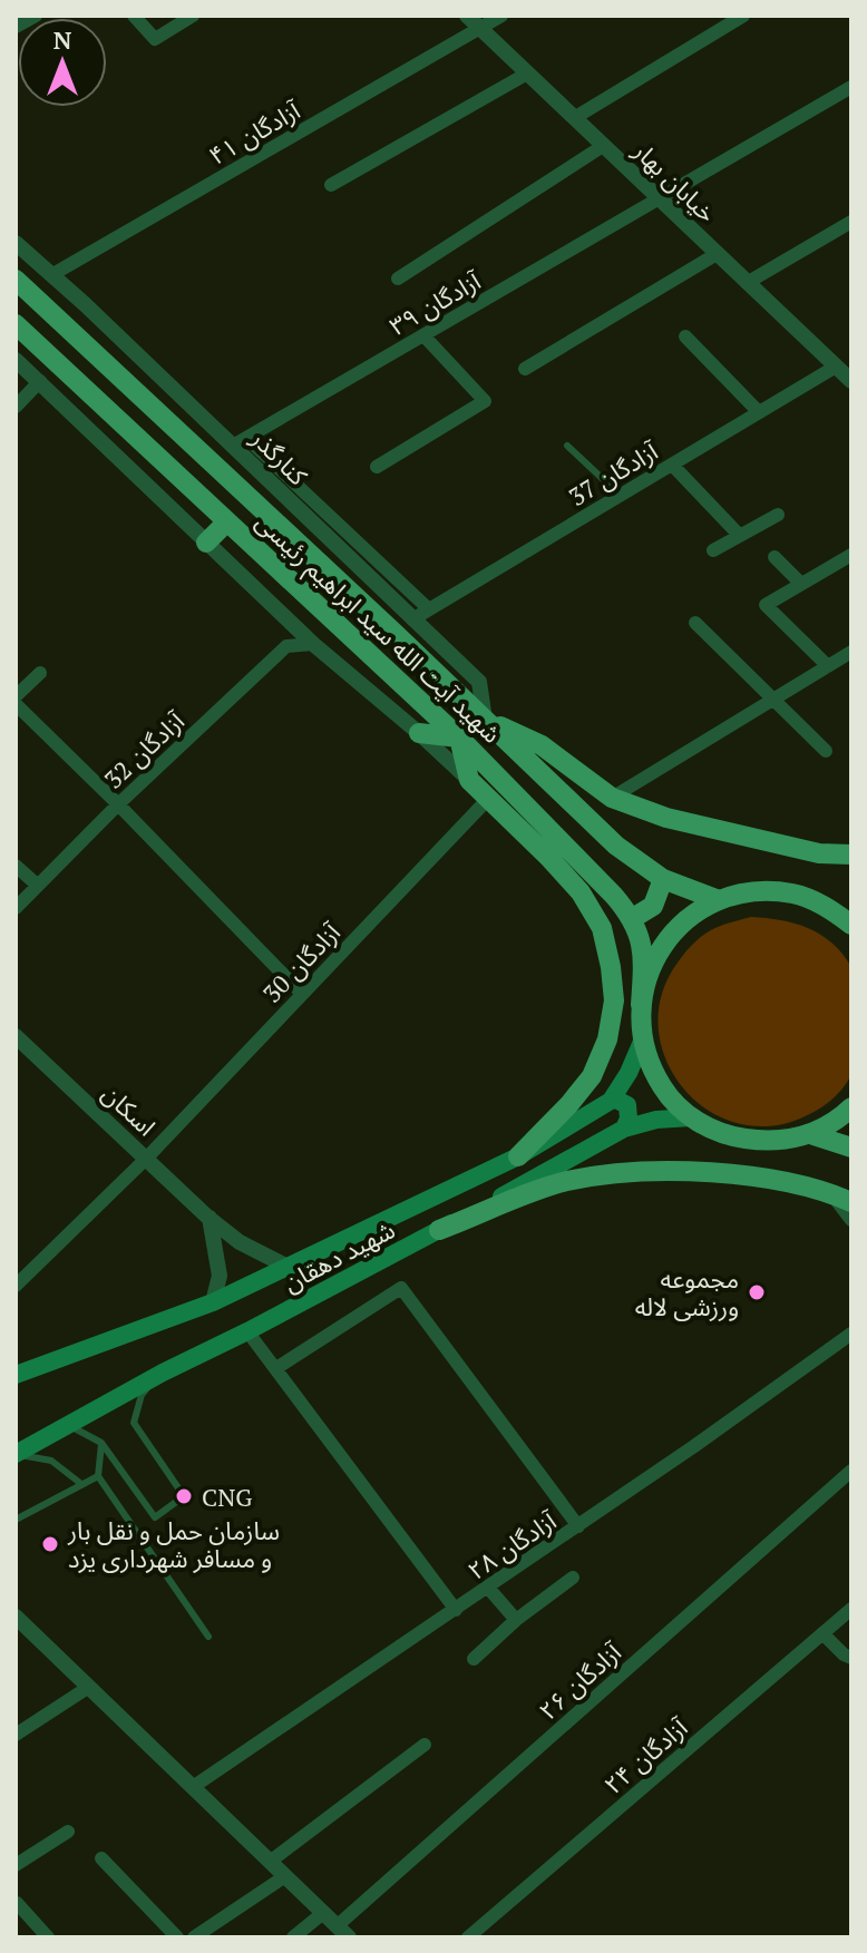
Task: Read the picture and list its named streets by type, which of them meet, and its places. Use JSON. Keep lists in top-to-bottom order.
{
  "streets": {
    "main road": ["شهید آیت الله سید ابراهیم رئیسی", "شهید دهقان"],
    "street": [
      "آزادگان ۴۱",
      "خیابان بهار",
      "آزادگان ۳۹",
      "کنارگذر",
      "آزادگان 37",
      "آزادگان 32",
      "آزادگان 30",
      "اسکان",
      "۲۸ آزادگان",
      "۲۶ آزادگان",
      "۲۴ آزادگان"
    ]
  },
  "crossings": [
    ["آزادگان ۴۱", "خیابان بهار"],
    ["آزادگان ۴۱", "کنارگذر"],
    ["خیابان بهار", "آزادگان ۳۹"],
    ["خیابان بهار", "آزادگان 37"],
    ["آزادگان ۳۹", "کنارگذر"],
    ["کنارگذر", "آزادگان 37"],
    ["کنارگذر", "شهید آیت الله سید ابراهیم رئیسی"],
    ["آزادگان 30", "اسکان"],
    ["اسکان", "شهید دهقان"]
  ],
  "places": ["مجموعه ورزشی لاله", "CNG", "سازمان حمل و نقل بار و مسافر شهرداری یزد"],
  "north": "top"
}
